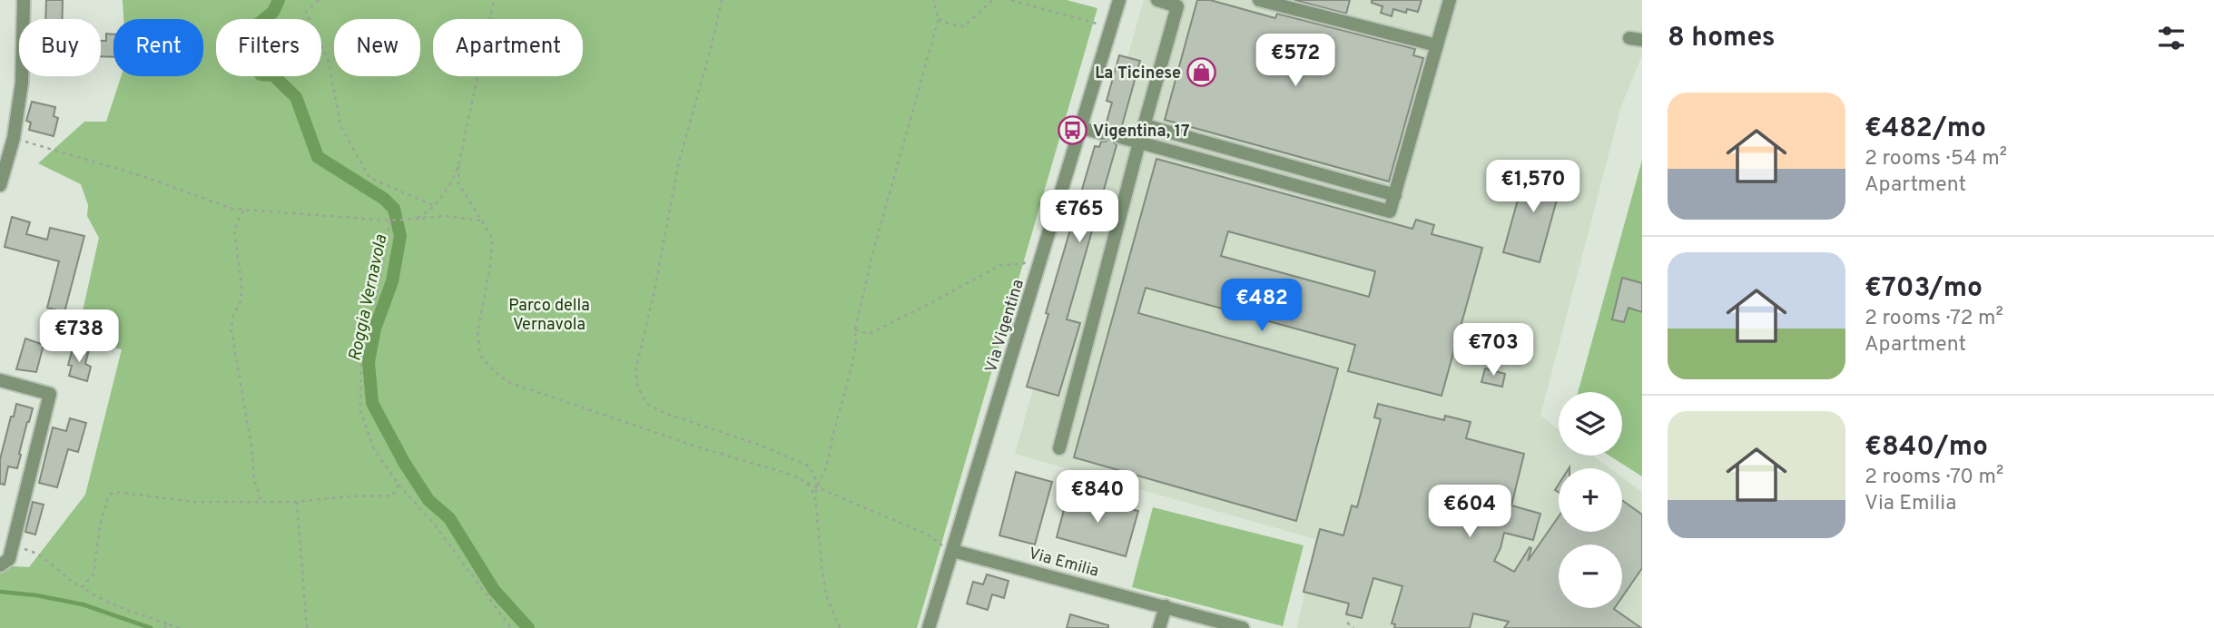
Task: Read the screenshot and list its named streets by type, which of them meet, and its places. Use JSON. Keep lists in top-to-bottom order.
{
  "streets": {
    "street": ["Via Vigentina", "Via Emilia"]
  },
  "crossings": [
    ["Via Vigentina", "Via Emilia"]
  ],
  "water": ["Roggia Vernavola"],
  "parks": ["Parco della Vernavola"],
  "places": {
    "shop": ["La Ticinese"],
    "bus stop": ["Vigentina, 17"]
  },
  "page": {
    "heading": "8 homes",
    "chip": [
      "Buy",
      "Rent",
      "Filters",
      "New",
      "Apartment"
    ],
    "price": [
      "€572",
      "€1,570",
      "€765",
      "€482",
      "€738",
      "€703",
      "€840",
      "€604"
    ],
    "list": [
      {
        "name": "€482/mo",
        "note": "2 rooms · 54 m² · Apartment"
      },
      {
        "name": "€703/mo",
        "note": "2 rooms · 72 m² · Apartment"
      },
      {
        "name": "€840/mo",
        "note": "2 rooms · 70 m² · Via Emilia"
      }
    ],
    "map_buttons": ["+", "−"]
  }
}
